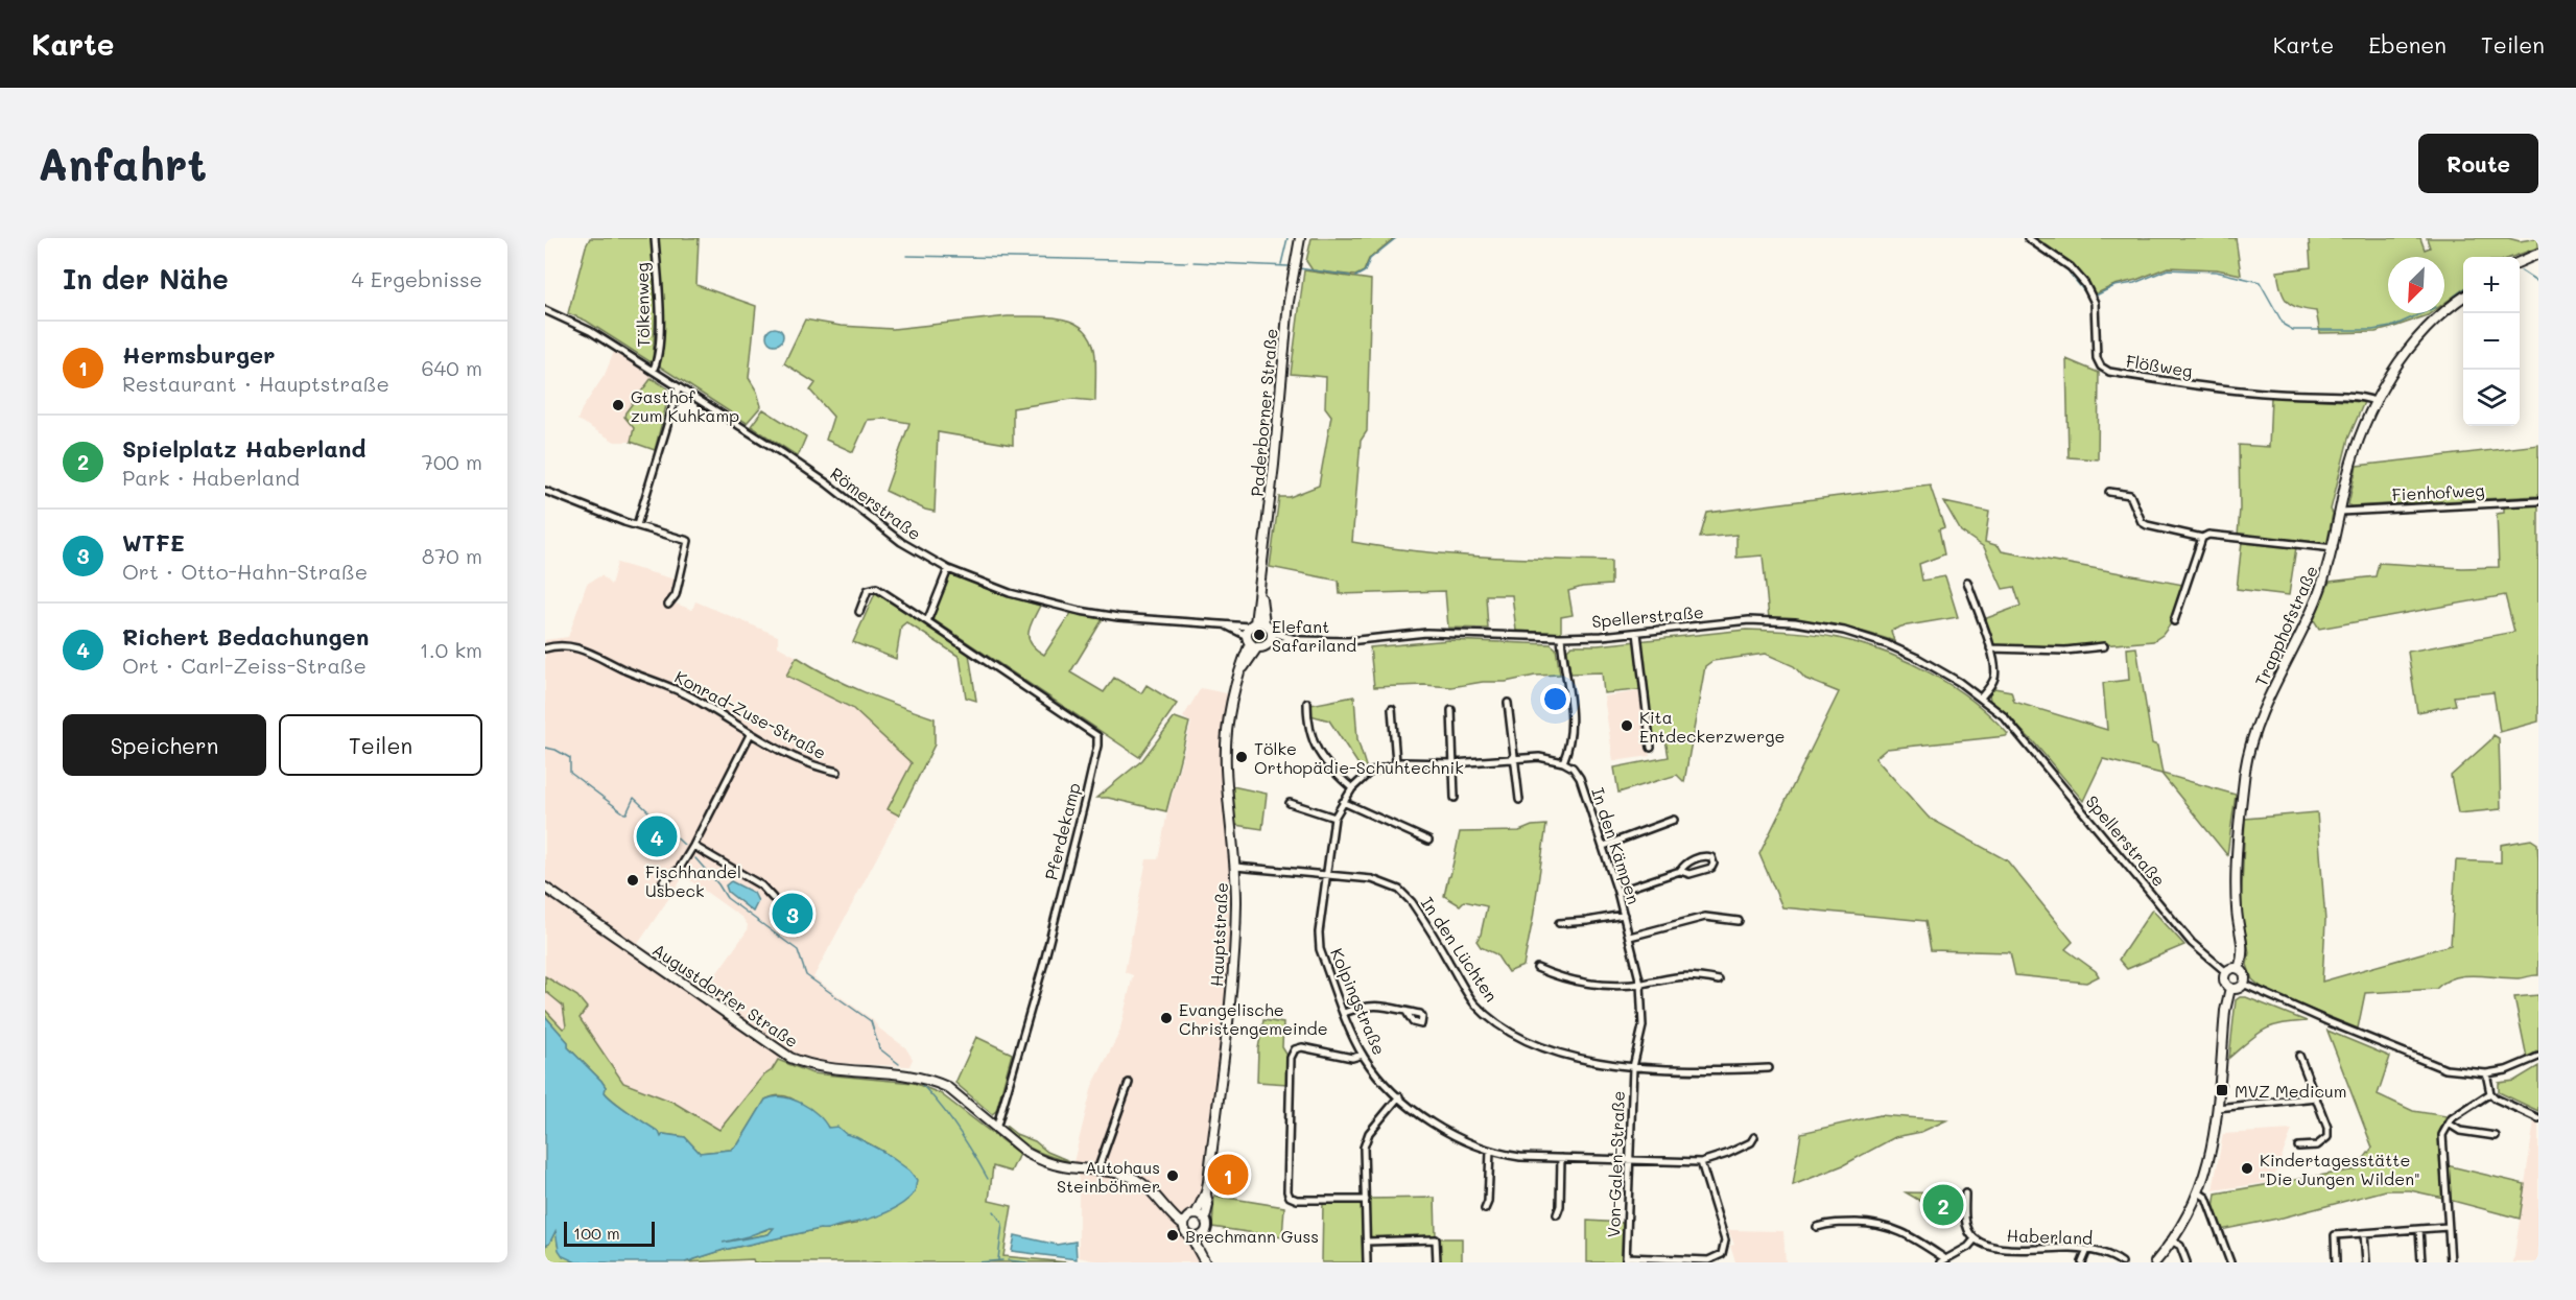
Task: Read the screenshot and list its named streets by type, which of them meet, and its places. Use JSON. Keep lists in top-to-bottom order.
{
  "streets": {
    "main road": [
      "Paderborner Straße",
      "Trapphofstraße",
      "Hauptstraße",
      "Augustdorfer Straße"
    ],
    "street": [
      "Tölkenweg",
      "Flößweg",
      "Fienhofweg",
      "Römerstraße",
      "Spellerstraße",
      "Konrad-Zuse-Straße",
      "Pferdekamp",
      "In den Kämpen",
      "In den Lüchten",
      "Kolpingstraße",
      "Von-Galen-Straße",
      "Haberland"
    ]
  },
  "crossings": [
    ["Tölkenweg", "Römerstraße"],
    ["Flößweg", "Trapphofstraße"],
    ["Paderborner Straße", "Römerstraße"],
    ["Paderborner Straße", "Hauptstraße"],
    ["Fienhofweg", "Trapphofstraße"],
    ["Römerstraße", "Hauptstraße"],
    ["Spellerstraße", "Trapphofstraße"],
    ["Pferdekamp", "Augustdorfer Straße"],
    ["In den Kämpen", "In den Lüchten"],
    ["In den Kämpen", "Von-Galen-Straße"],
    ["Hauptstraße", "In den Lüchten"],
    ["Hauptstraße", "Augustdorfer Straße"],
    ["In den Lüchten", "Kolpingstraße"],
    ["In den Lüchten", "Von-Galen-Straße"],
    ["Kolpingstraße", "Von-Galen-Straße"]
  ],
  "places": {
    "other": [
      "Gasthof zum Kuhkamp",
      "Elefant Safariland",
      "Kita Entdeckerzwerge",
      "Tölke Orthopädie-Schuhtechnik",
      "Fischhandel Usbeck",
      "Evangelische Christengemeinde",
      "Kindertagesstätte \"Die Jungen Wilden\"",
      "Autohaus Steinböhmer",
      "Brechmann Guss"
    ],
    "transit": ["MVZ Medicum"]
  },
  "scale_bar": "100 m",
  "north": "bottom left",
  "page": {
    "header": "Karte",
    "nav": ["Karte", "Ebenen", "Teilen"],
    "buttons": [
      "Route",
      ["Speichern", "Teilen"]
    ],
    "title": "Anfahrt",
    "heading": ["In der Nähe", "4 Ergebnisse"],
    "map_buttons": ["+", "−"],
    "list": [
      {
        "mark": "1",
        "name": "Hermsburger",
        "note": "Restaurant · Hauptstraße",
        "value": "640 m"
      },
      {
        "mark": "2",
        "name": "Spielplatz Haberland",
        "note": "Park · Haberland",
        "value": "700 m"
      },
      {
        "mark": "3",
        "name": "WTFE",
        "note": "Ort · Otto-Hahn-Straße",
        "value": "870 m"
      },
      {
        "mark": "4",
        "name": "Richert Bedachungen",
        "note": "Ort · Carl-Zeiss-Straße",
        "value": "1.0 km"
      }
    ],
    "pins": [
      "4",
      "3",
      "1",
      "2"
    ],
    "scale": "100 m"
  }
}
